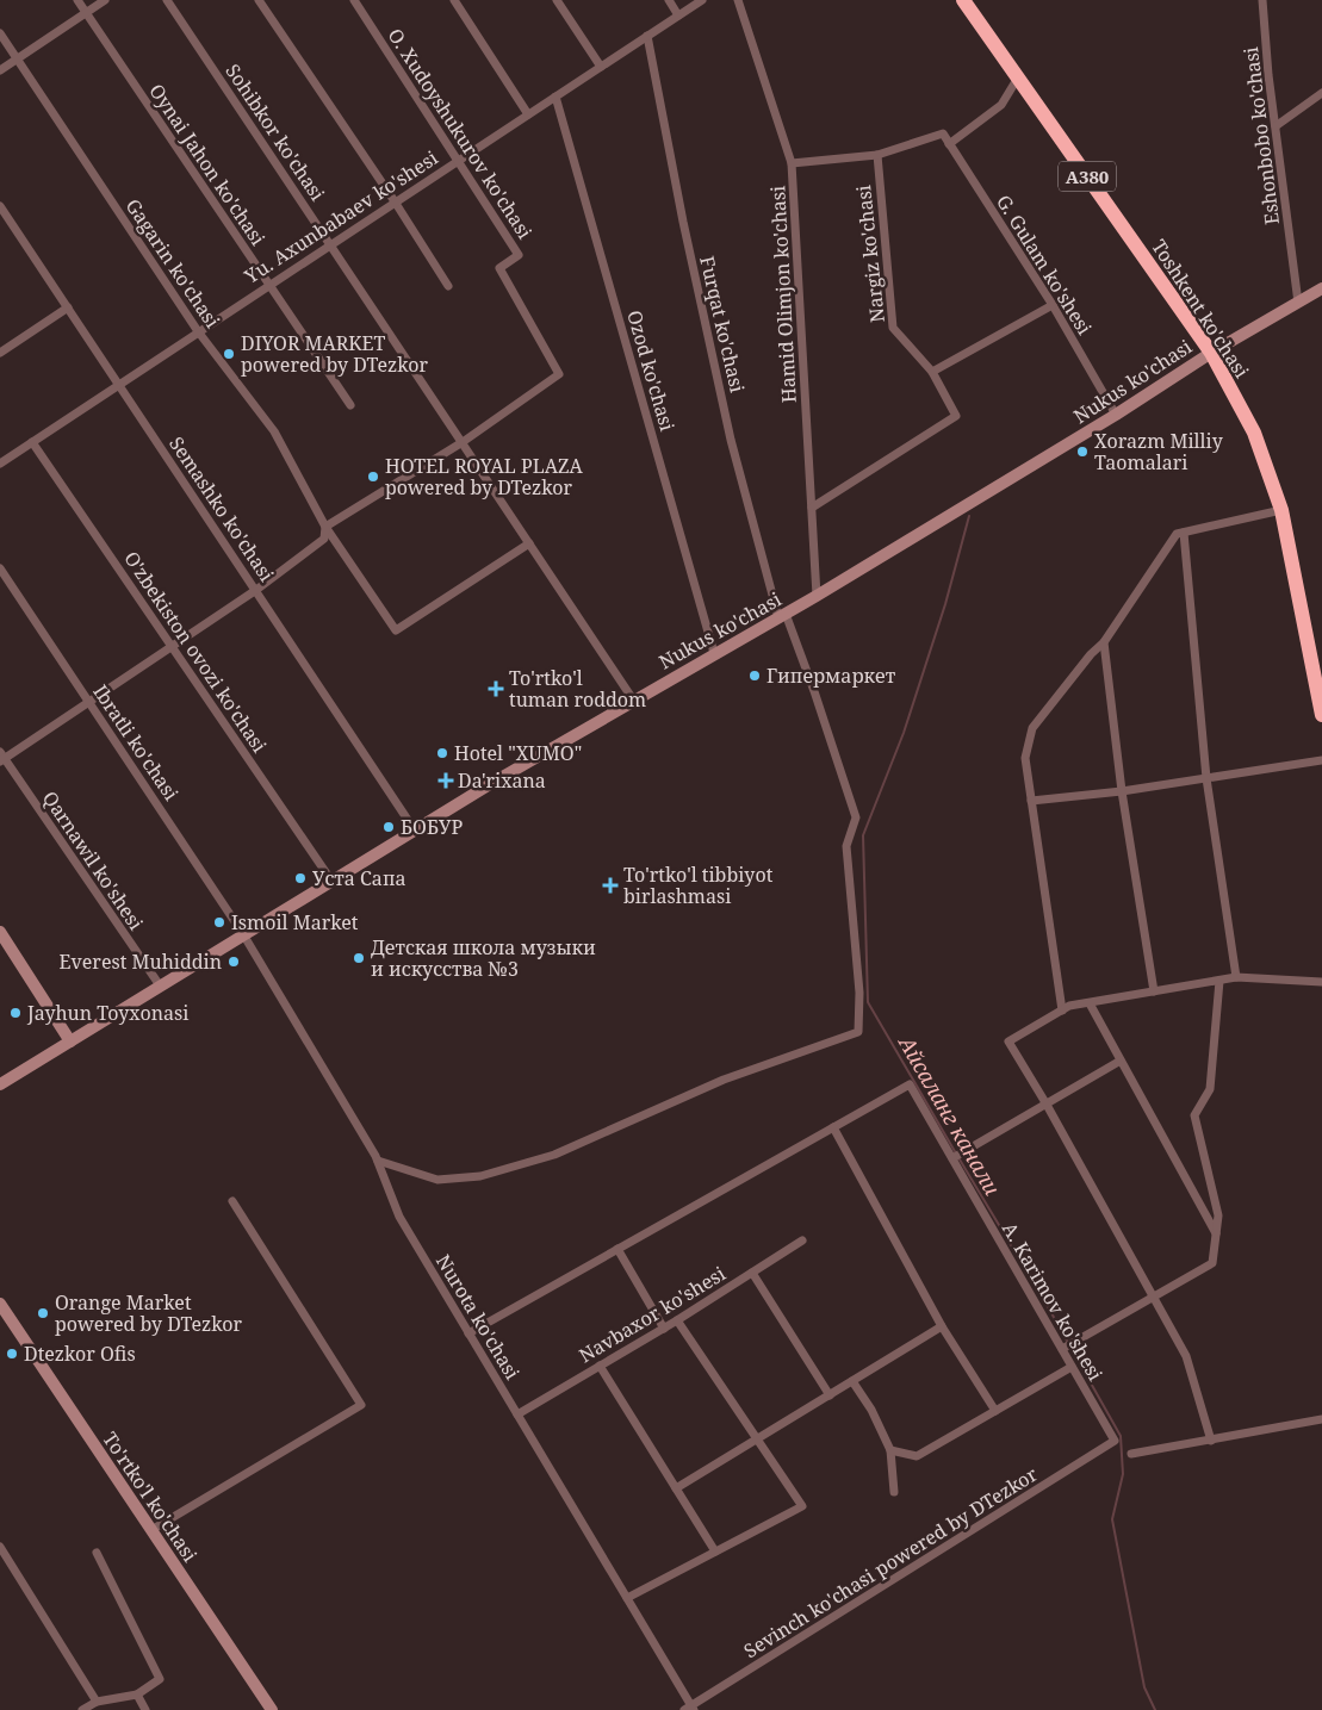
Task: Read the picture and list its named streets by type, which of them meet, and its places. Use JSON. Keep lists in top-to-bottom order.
{
  "streets": {
    "highway": ["A380", "Toshkent ko'chasi"],
    "main road": ["Nukus ko'chasi", "To'rtko'l ko'chasi"],
    "street": [
      "Sohibkor ko'chasi",
      "O. Xudoyshukurov ko'chasi",
      "Eshonbobo ko'chasi",
      "Oynai Jahon ko'chasi",
      "Yu. Axunbabaev ko'shesi",
      "Nargiz ko'chasi",
      "Gagarin ko'chasi",
      "G. Gulam ko'shesi",
      "Hamid Olimjon ko'chasi",
      "Furqat ko'chasi",
      "Ozod ko'chasi",
      "Semashko ko'chasi",
      "O'zbekiston ovozi ko'chasi",
      "Ibratli ko'chasi",
      "Qarnawil ko'shesi",
      "A. Karimov ko'shesi",
      "Navbaxor ko'shesi",
      "Nurota ko'chasi",
      "Sevinch ko'chasi powered by DTezkor"
    ]
  },
  "crossings": [
    ["Sohibkor ko'chasi", "O. Xudoyshukurov ko'chasi"],
    ["Sohibkor ko'chasi", "Yu. Axunbabaev ko'shesi"],
    ["Sohibkor ko'chasi", "Gagarin ko'chasi"],
    ["Sohibkor ko'chasi", "Nukus ko'chasi"],
    ["O. Xudoyshukurov ko'chasi", "Yu. Axunbabaev ko'shesi"],
    ["Eshonbobo ko'chasi", "Nukus ko'chasi"],
    ["Oynai Jahon ko'chasi", "Yu. Axunbabaev ko'shesi"],
    ["Yu. Axunbabaev ko'shesi", "Gagarin ko'chasi"],
    ["Yu. Axunbabaev ko'shesi", "Furqat ko'chasi"],
    ["Yu. Axunbabaev ko'shesi", "Ozod ko'chasi"],
    ["Yu. Axunbabaev ko'shesi", "Semashko ko'chasi"],
    ["Yu. Axunbabaev ko'shesi", "O'zbekiston ovozi ko'chasi"],
    ["Nargiz ko'chasi", "G. Gulam ko'shesi"],
    ["Nargiz ko'chasi", "Hamid Olimjon ko'chasi"],
    ["G. Gulam ko'shesi", "Nukus ko'chasi"],
    ["Hamid Olimjon ko'chasi", "Nukus ko'chasi"],
    ["Toshkent ko'chasi", "Nukus ko'chasi"],
    ["Furqat ko'chasi", "Nukus ko'chasi"],
    ["Furqat ko'chasi", "Nurota ko'chasi"],
    ["Ozod ko'chasi", "Nukus ko'chasi"],
    ["Nukus ko'chasi", "Semashko ko'chasi"],
    ["Nukus ko'chasi", "O'zbekiston ovozi ko'chasi"],
    ["Nukus ko'chasi", "Ibratli ko'chasi"],
    ["Nukus ko'chasi", "Qarnawil ko'shesi"],
    ["Nukus ko'chasi", "Nurota ko'chasi"],
    ["Ibratli ko'chasi", "Nurota ko'chasi"],
    ["A. Karimov ko'shesi", "Sevinch ko'chasi powered by DTezkor"],
    ["Navbaxor ko'shesi", "Nurota ko'chasi"],
    ["Nurota ko'chasi", "Sevinch ko'chasi powered by DTezkor"]
  ],
  "water": ["Айсаланг канали"],
  "places": {
    "other": [
      "DIYOR MARKET powered by DTezkor",
      "Xorazm Milliy Taomalari",
      "HOTEL ROYAL PLAZA powered by DTezkor",
      "Гипермаркет",
      "Hotel \"XUMO\"",
      "БОБУР",
      "Уста Сапа",
      "Ismoil Market",
      "Детская школа музыки и искусства №3",
      "Everest Muhiddin",
      "Jayhun Toyxonasi",
      "Orange Market powered by DTezkor",
      "Dtezkor Ofis"
    ],
    "health": ["To'rtko'l tuman roddom", "Da'rixana", "To'rtko'l tibbiyot birlashmasi"]
  }
}
